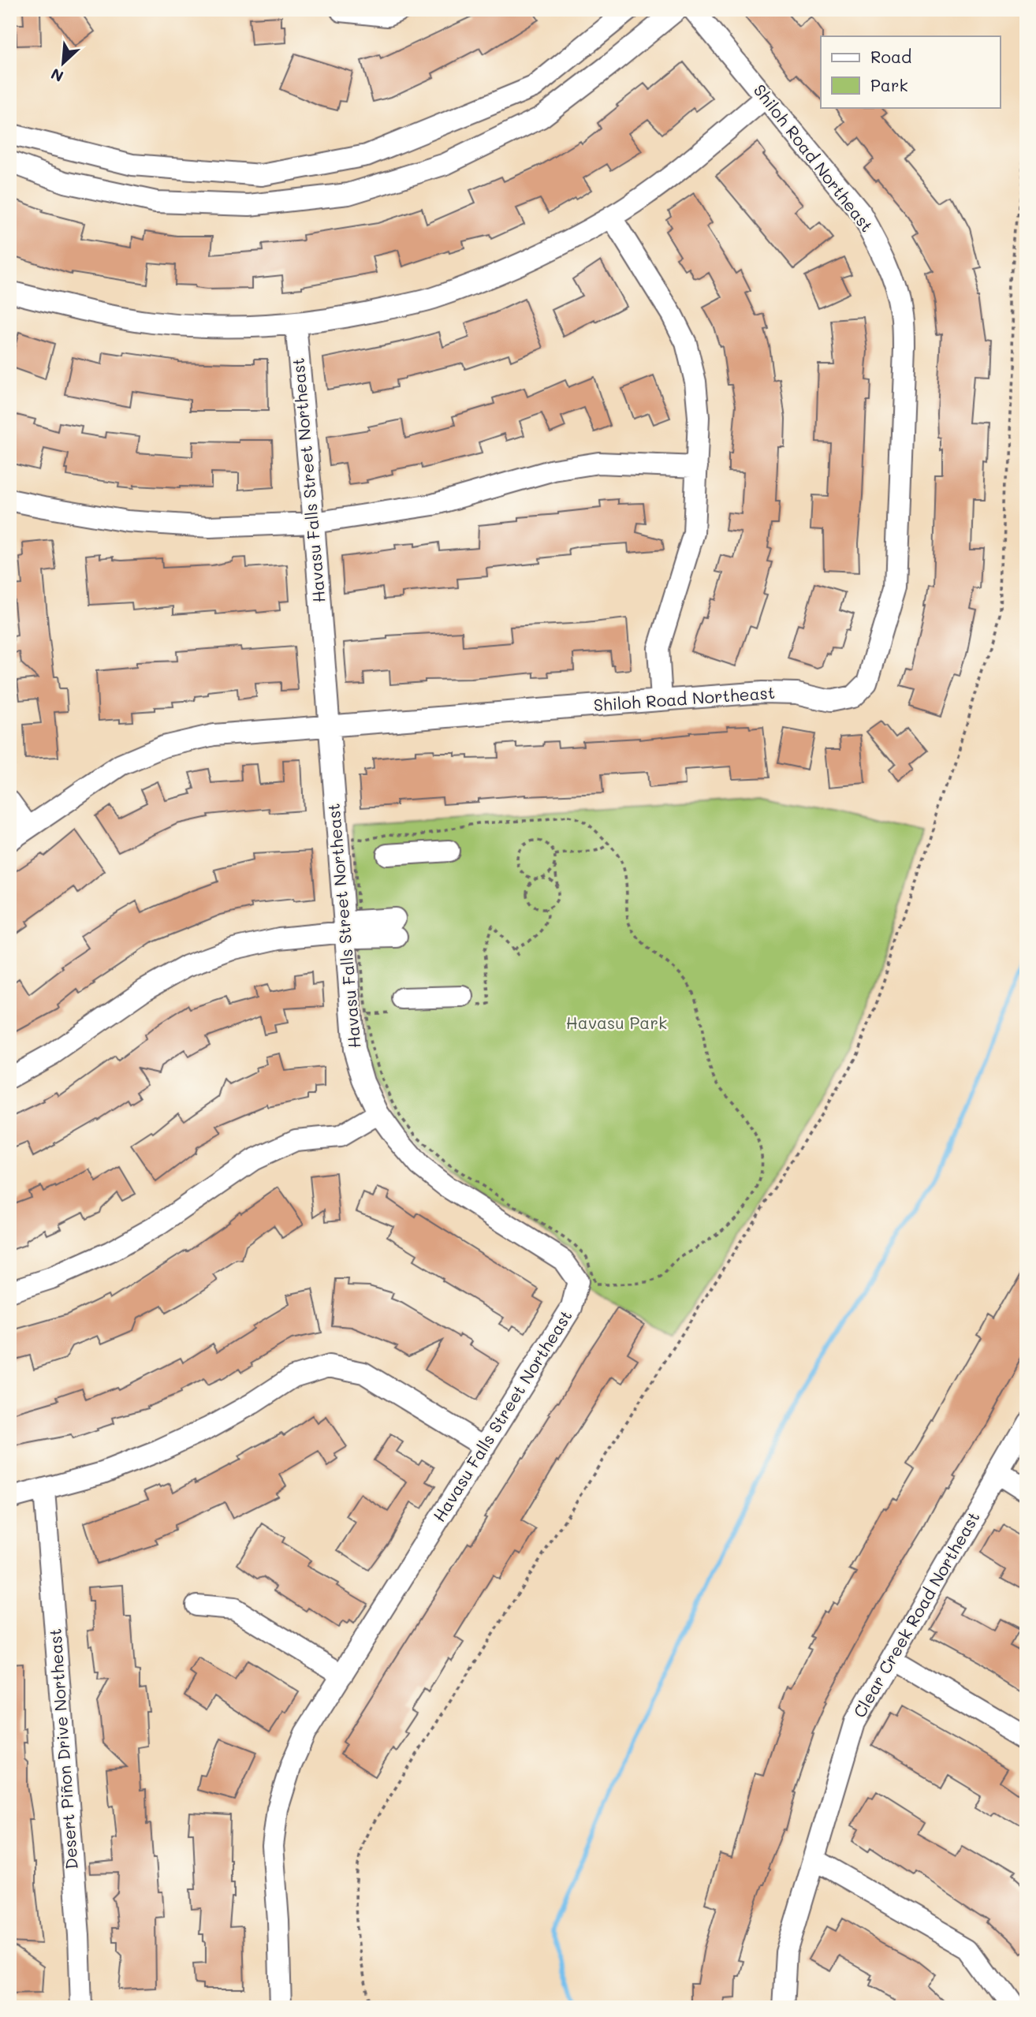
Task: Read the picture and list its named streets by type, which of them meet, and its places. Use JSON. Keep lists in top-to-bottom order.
{
  "streets": {
    "street": [
      "Shiloh Road Northeast",
      "Havasu Falls Street Northeast",
      "Clear Creek Road Northeast",
      "Desert Piñon Drive Northeast"
    ]
  },
  "crossings": [
    ["Shiloh Road Northeast", "Havasu Falls Street Northeast"]
  ],
  "parks": ["Havasu Park"],
  "legend": ["Road", "Park"],
  "north": "bottom left"
}
